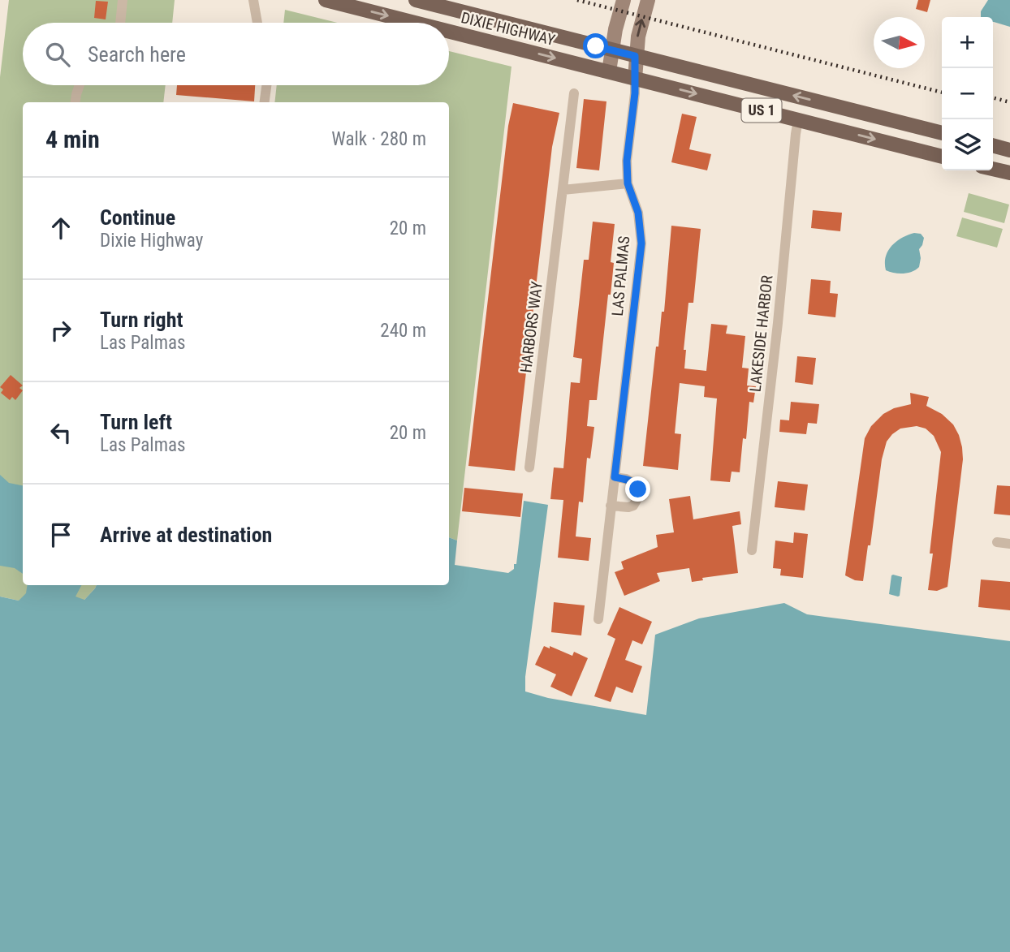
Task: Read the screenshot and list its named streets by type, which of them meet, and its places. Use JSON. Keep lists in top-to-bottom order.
{
  "streets": {
    "main road": ["DIXIE HIGHWAY", "US 1"],
    "street": ["LAS PALMAS", "HARBORS WAY", "LAKESIDE HARBOR"]
  },
  "crossings": [
    ["DIXIE HIGHWAY", "LAS PALMAS"],
    ["DIXIE HIGHWAY", "LAKESIDE HARBOR"]
  ],
  "north": "right",
  "page": {
    "map_buttons": ["+", "−"],
    "search": "Search here",
    "heading": ["4 min", "Walk · 280 m"],
    "list": [
      ["Continue", "Dixie Highway", "20 m"],
      ["Turn right", "Las Palmas", "240 m"],
      ["Turn left", "Las Palmas", "20 m"],
      "Arrive at destination"
    ]
  }
}
